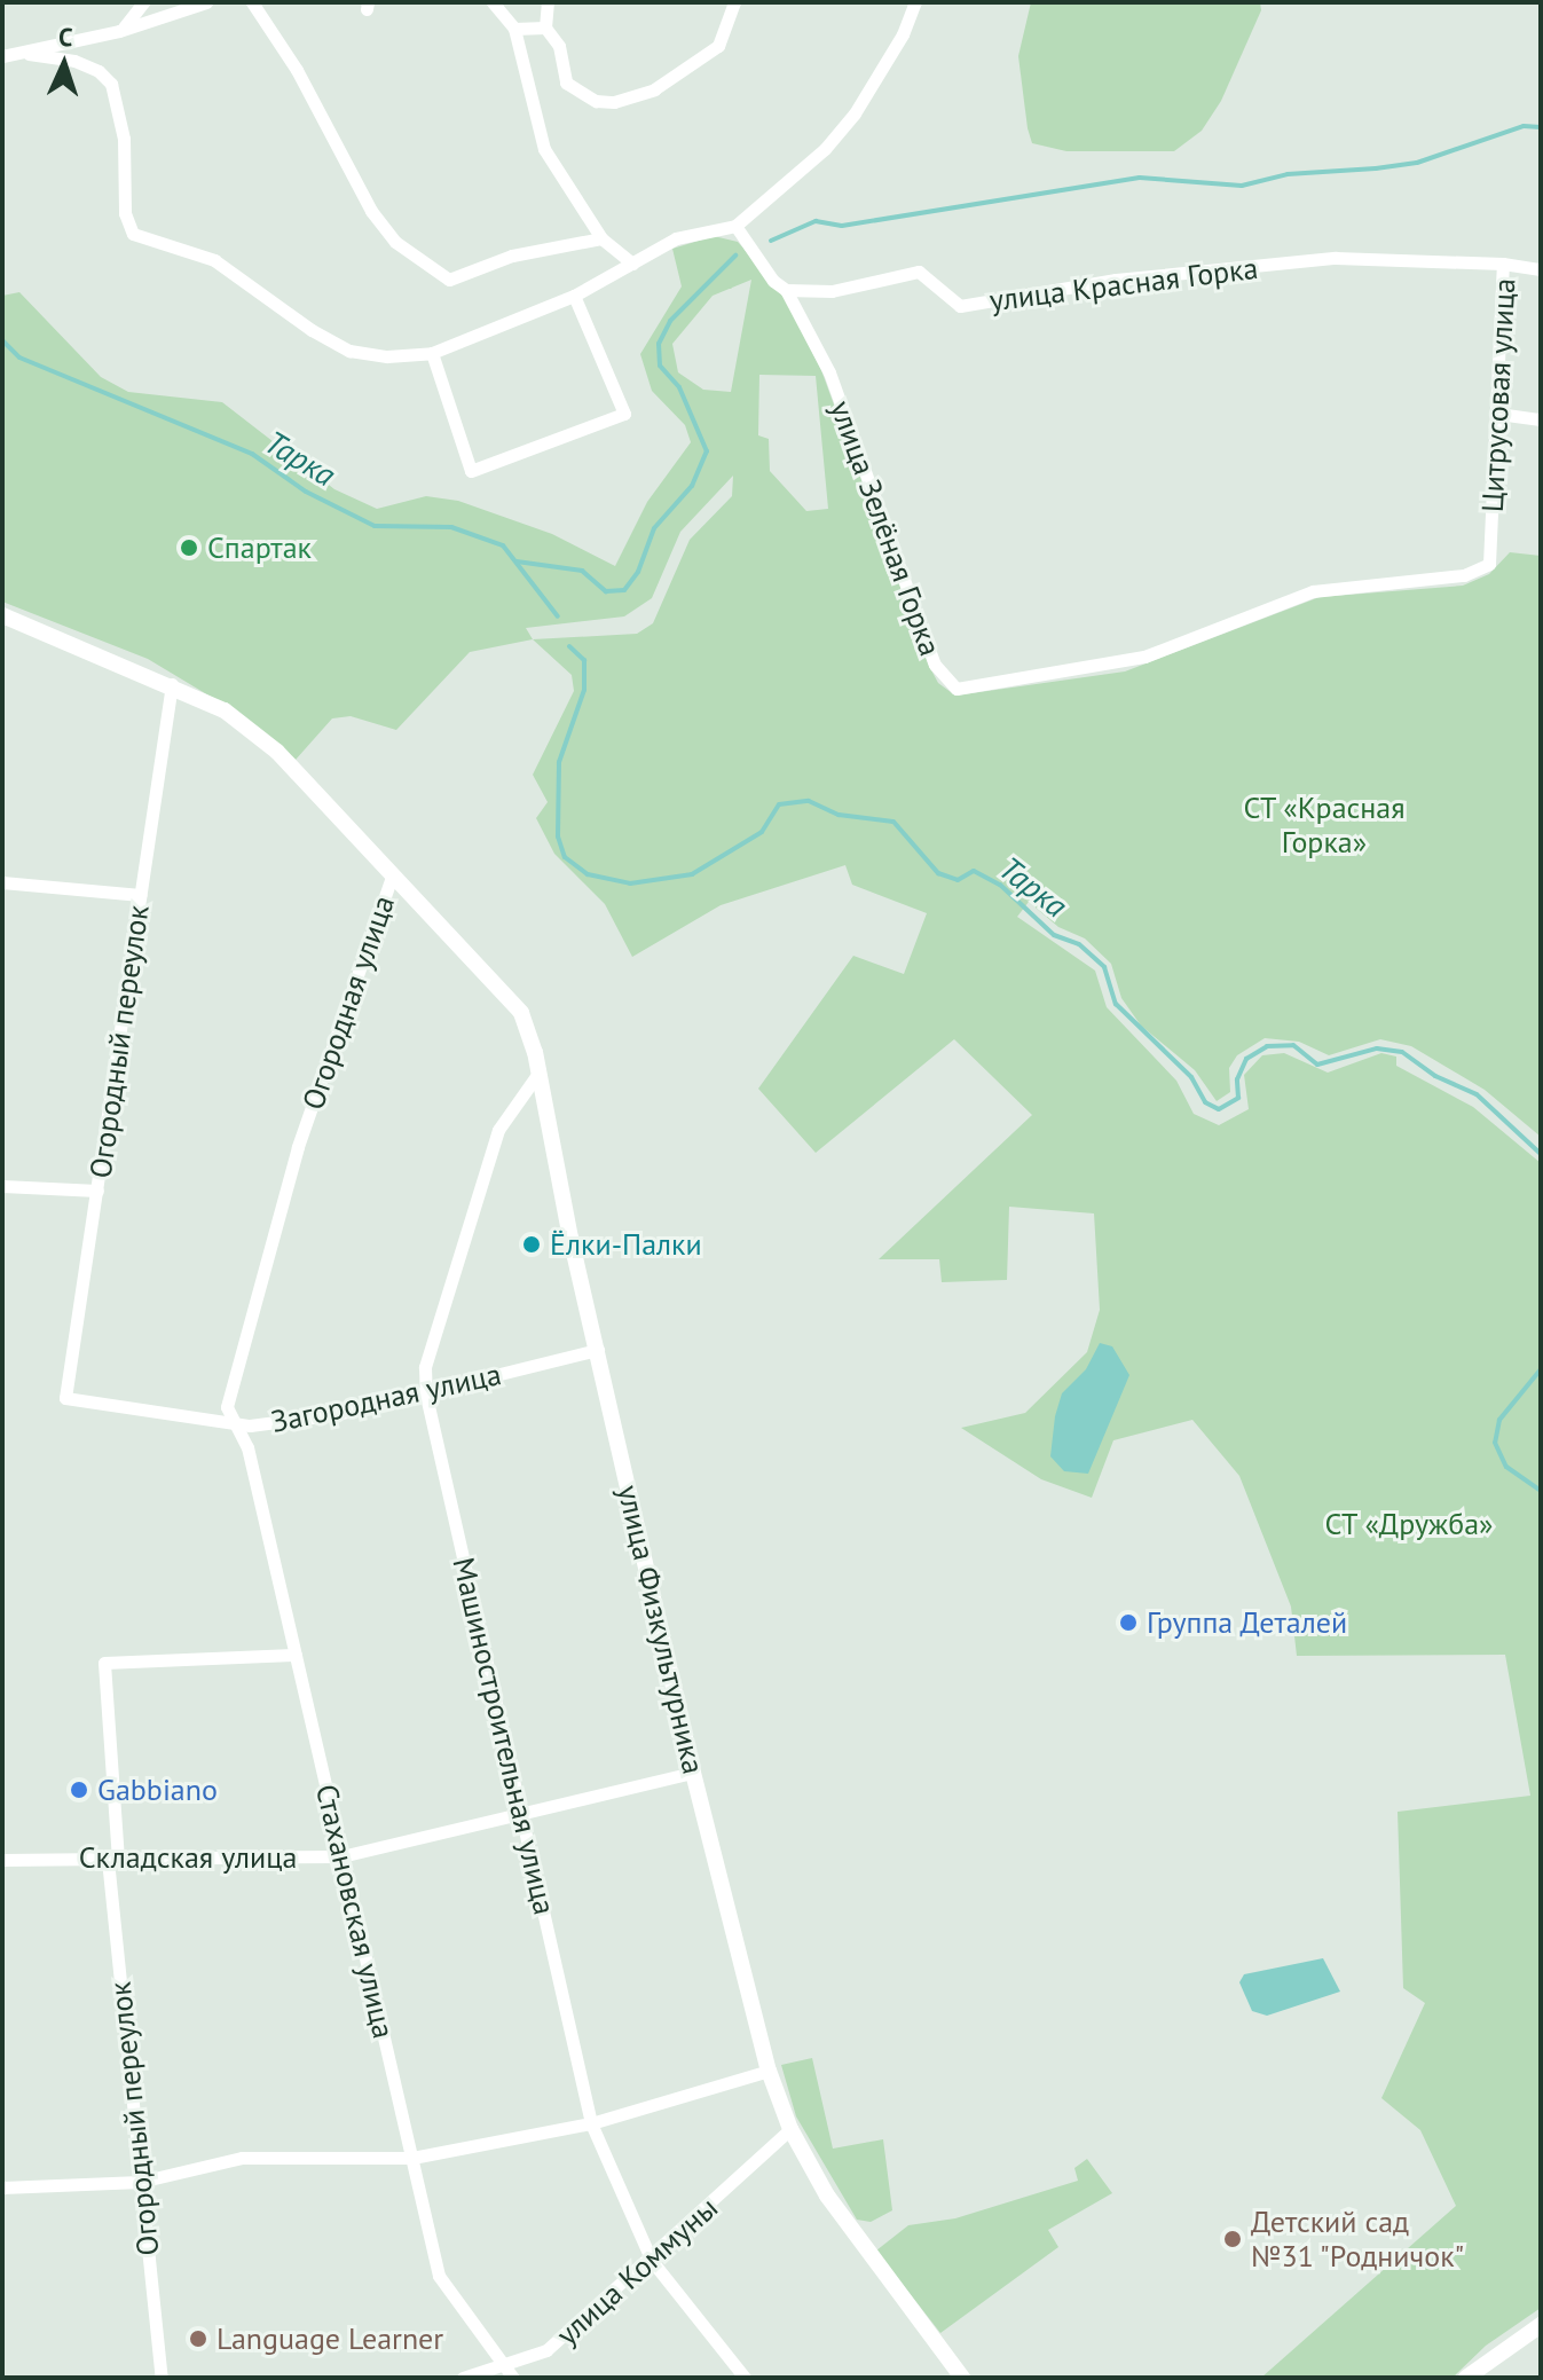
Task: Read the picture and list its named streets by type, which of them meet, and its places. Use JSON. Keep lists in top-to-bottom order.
{
  "streets": {
    "street": [
      "улица Красная Горка",
      "Цитрусовая улица",
      "улица Зелёная Горка",
      "Огородная улица",
      "Огородный переулок",
      "Загородная улица",
      "улица Физкультурника",
      "Машиностроительная улица",
      "Складская улица",
      "Стахановская улица",
      "улица Коммуны"
    ]
  },
  "crossings": [
    ["улица Красная Горка", "Цитрусовая улица"],
    ["улица Красная Горка", "улица Зелёная Горка"],
    ["Цитрусовая улица", "улица Зелёная Горка"],
    ["Огородная улица", "Огородный переулок"],
    ["Огородная улица", "Загородная улица"],
    ["Огородная улица", "улица Физкультурника"],
    ["Огородная улица", "Стахановская улица"],
    ["Огородный переулок", "Загородная улица"],
    ["Огородный переулок", "Складская улица"],
    ["Огородный переулок", "Стахановская улица"],
    ["Загородная улица", "улица Физкультурника"],
    ["Загородная улица", "Машиностроительная улица"],
    ["Загородная улица", "Стахановская улица"],
    ["улица Физкультурника", "Машиностроительная улица"],
    ["улица Физкультурника", "Складская улица"],
    ["улица Физкультурника", "улица Коммуны"],
    ["Машиностроительная улица", "Складская улица"],
    ["Машиностроительная улица", "улица Коммуны"],
    ["Складская улица", "Стахановская улица"],
    ["Стахановская улица", "улица Коммуны"]
  ],
  "water": ["Тарка"],
  "parks": ["СТ «Красная Горка»", "СТ «Дружба»"],
  "places": [
    "Спартак",
    "Ёлки-Палки",
    "Группа Деталей",
    "Gabbiano",
    "Детский сад №31 \"Родничок\"",
    "Language Learner"
  ],
  "north": "top"
}
